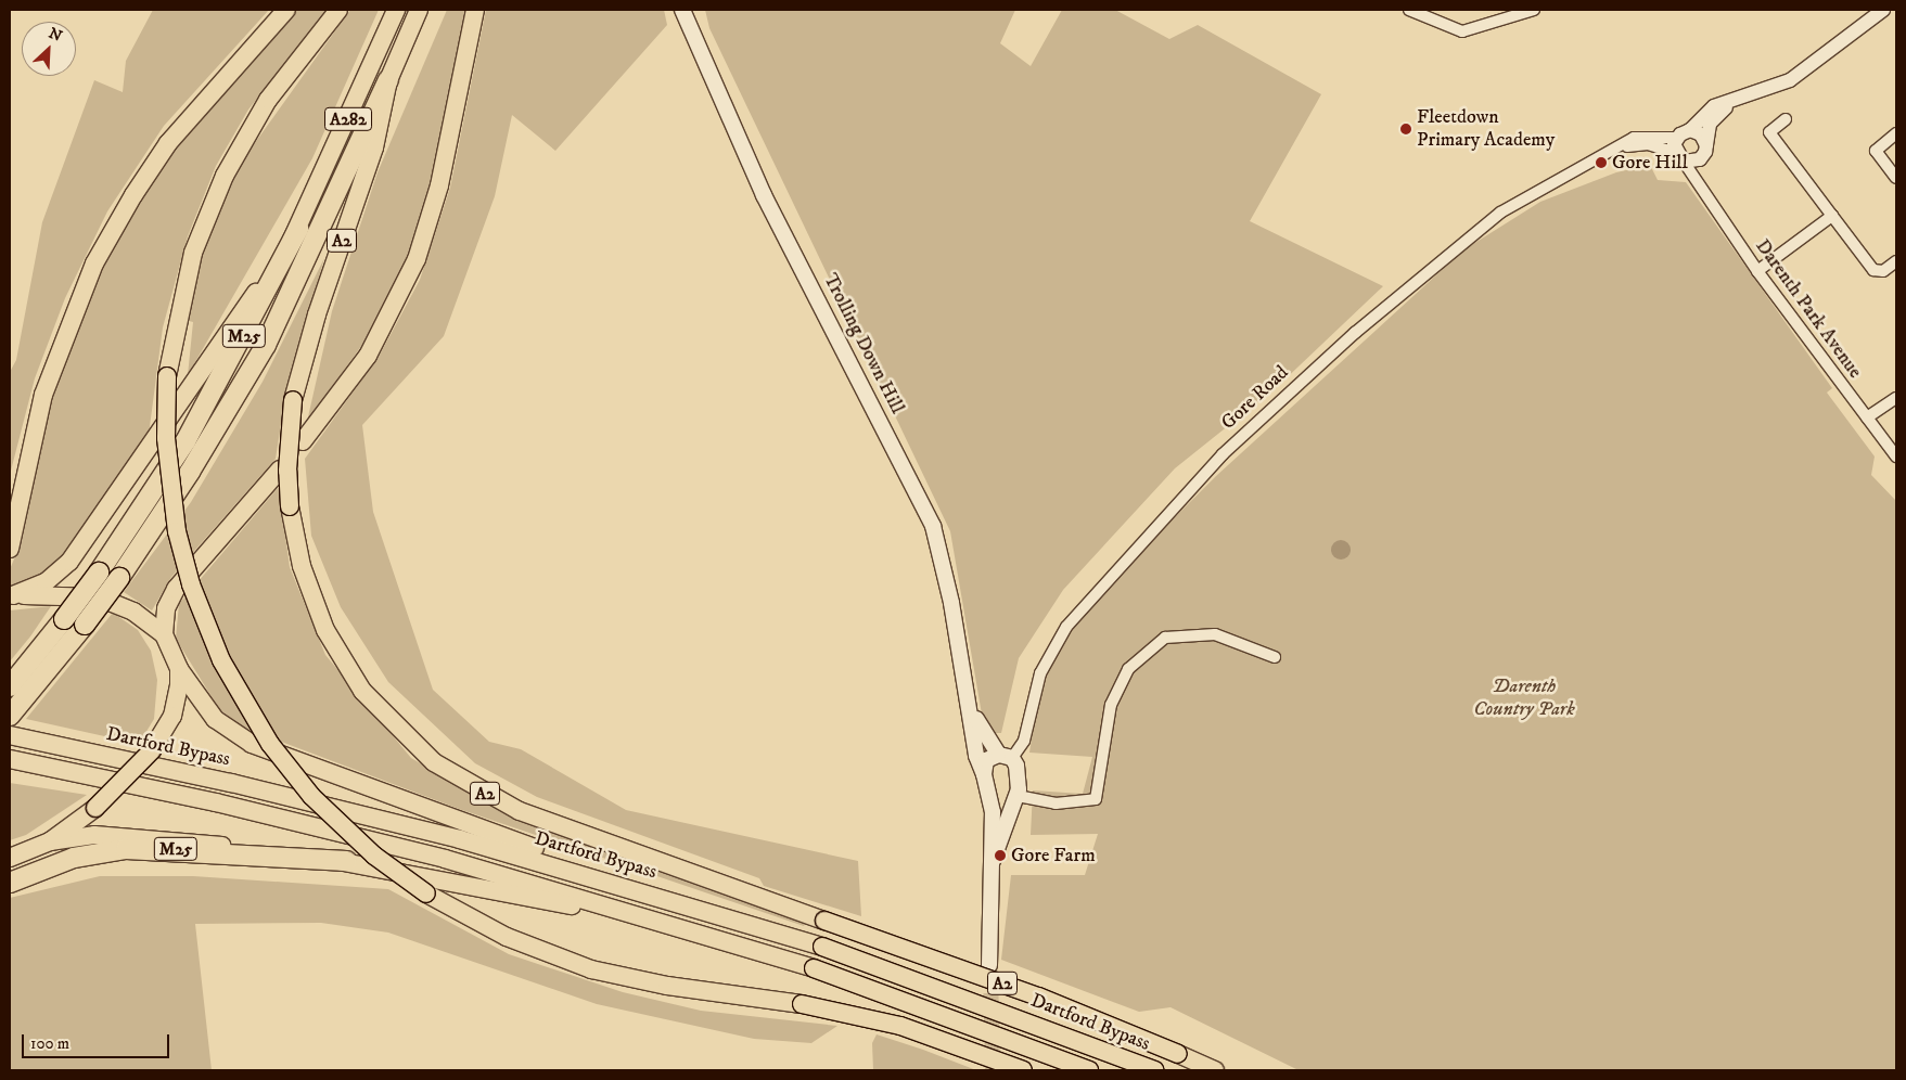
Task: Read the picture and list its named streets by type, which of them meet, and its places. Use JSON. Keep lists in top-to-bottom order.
{
  "streets": {
    "highway": [
      "A282",
      "A2",
      "M25",
      "Dartford Bypass"
    ],
    "main road": ["Trolling Down Hill"],
    "street": ["Darenth Park Avenue", "Gore Road"]
  },
  "crossings": [
    ["A282", "M25"],
    ["A2", "M25"],
    ["Darenth Park Avenue", "Gore Road"],
    ["Trolling Down Hill", "Gore Road"]
  ],
  "parks": ["Darenth Country Park"],
  "places": ["Fleetdown Primary Academy", "Gore Hill", "Gore Farm"],
  "scale_bar": "100 m",
  "north": "top right"
}
